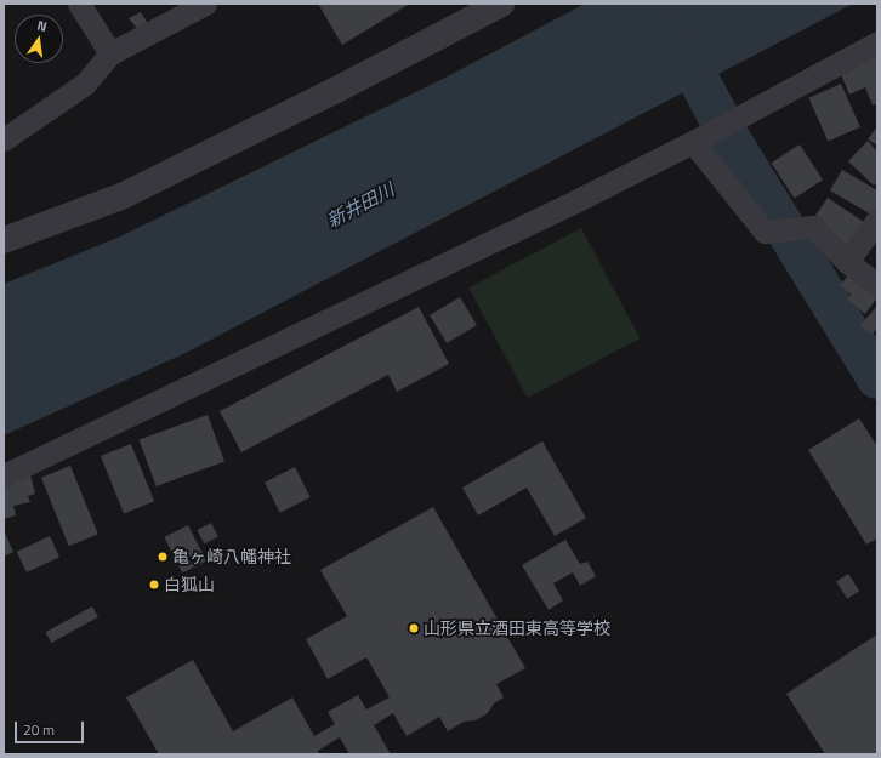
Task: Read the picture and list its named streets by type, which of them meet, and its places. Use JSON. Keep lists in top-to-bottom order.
{
  "water": ["新井田川"],
  "places": ["亀ヶ崎八幡神社", "白狐山", "山形県立酒田東高等学校"],
  "scale_bar": "20 m",
  "north": "top"
}
